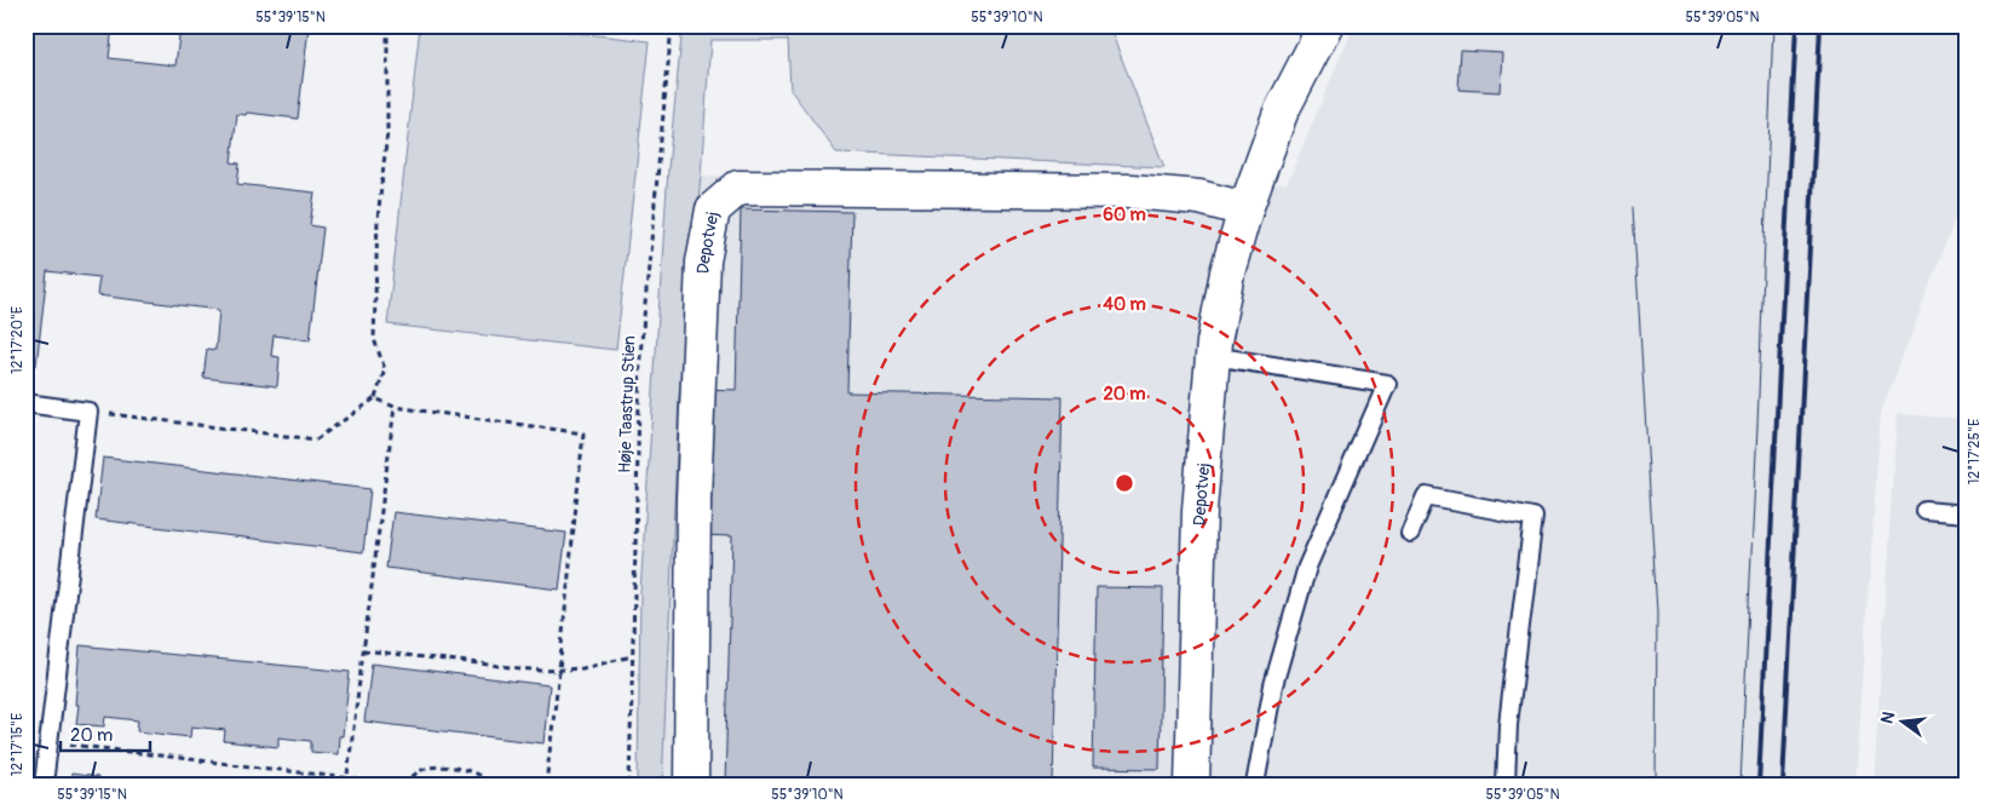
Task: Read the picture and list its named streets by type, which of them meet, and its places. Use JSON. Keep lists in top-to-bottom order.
{
  "streets": {
    "street": ["Depotvej"],
    "path": ["Høje Taastrup Stien"]
  },
  "scale_bar": "20 m",
  "north": "left",
  "coordinates": [
    "55°39'15\"N",
    "55°39'10\"N",
    "55°39'05\"N",
    "12°17'20\"E",
    "12°17'25\"E",
    "12°17'15\"E"
  ],
  "rings": ["60 m", "40 m", "20 m"]
}
